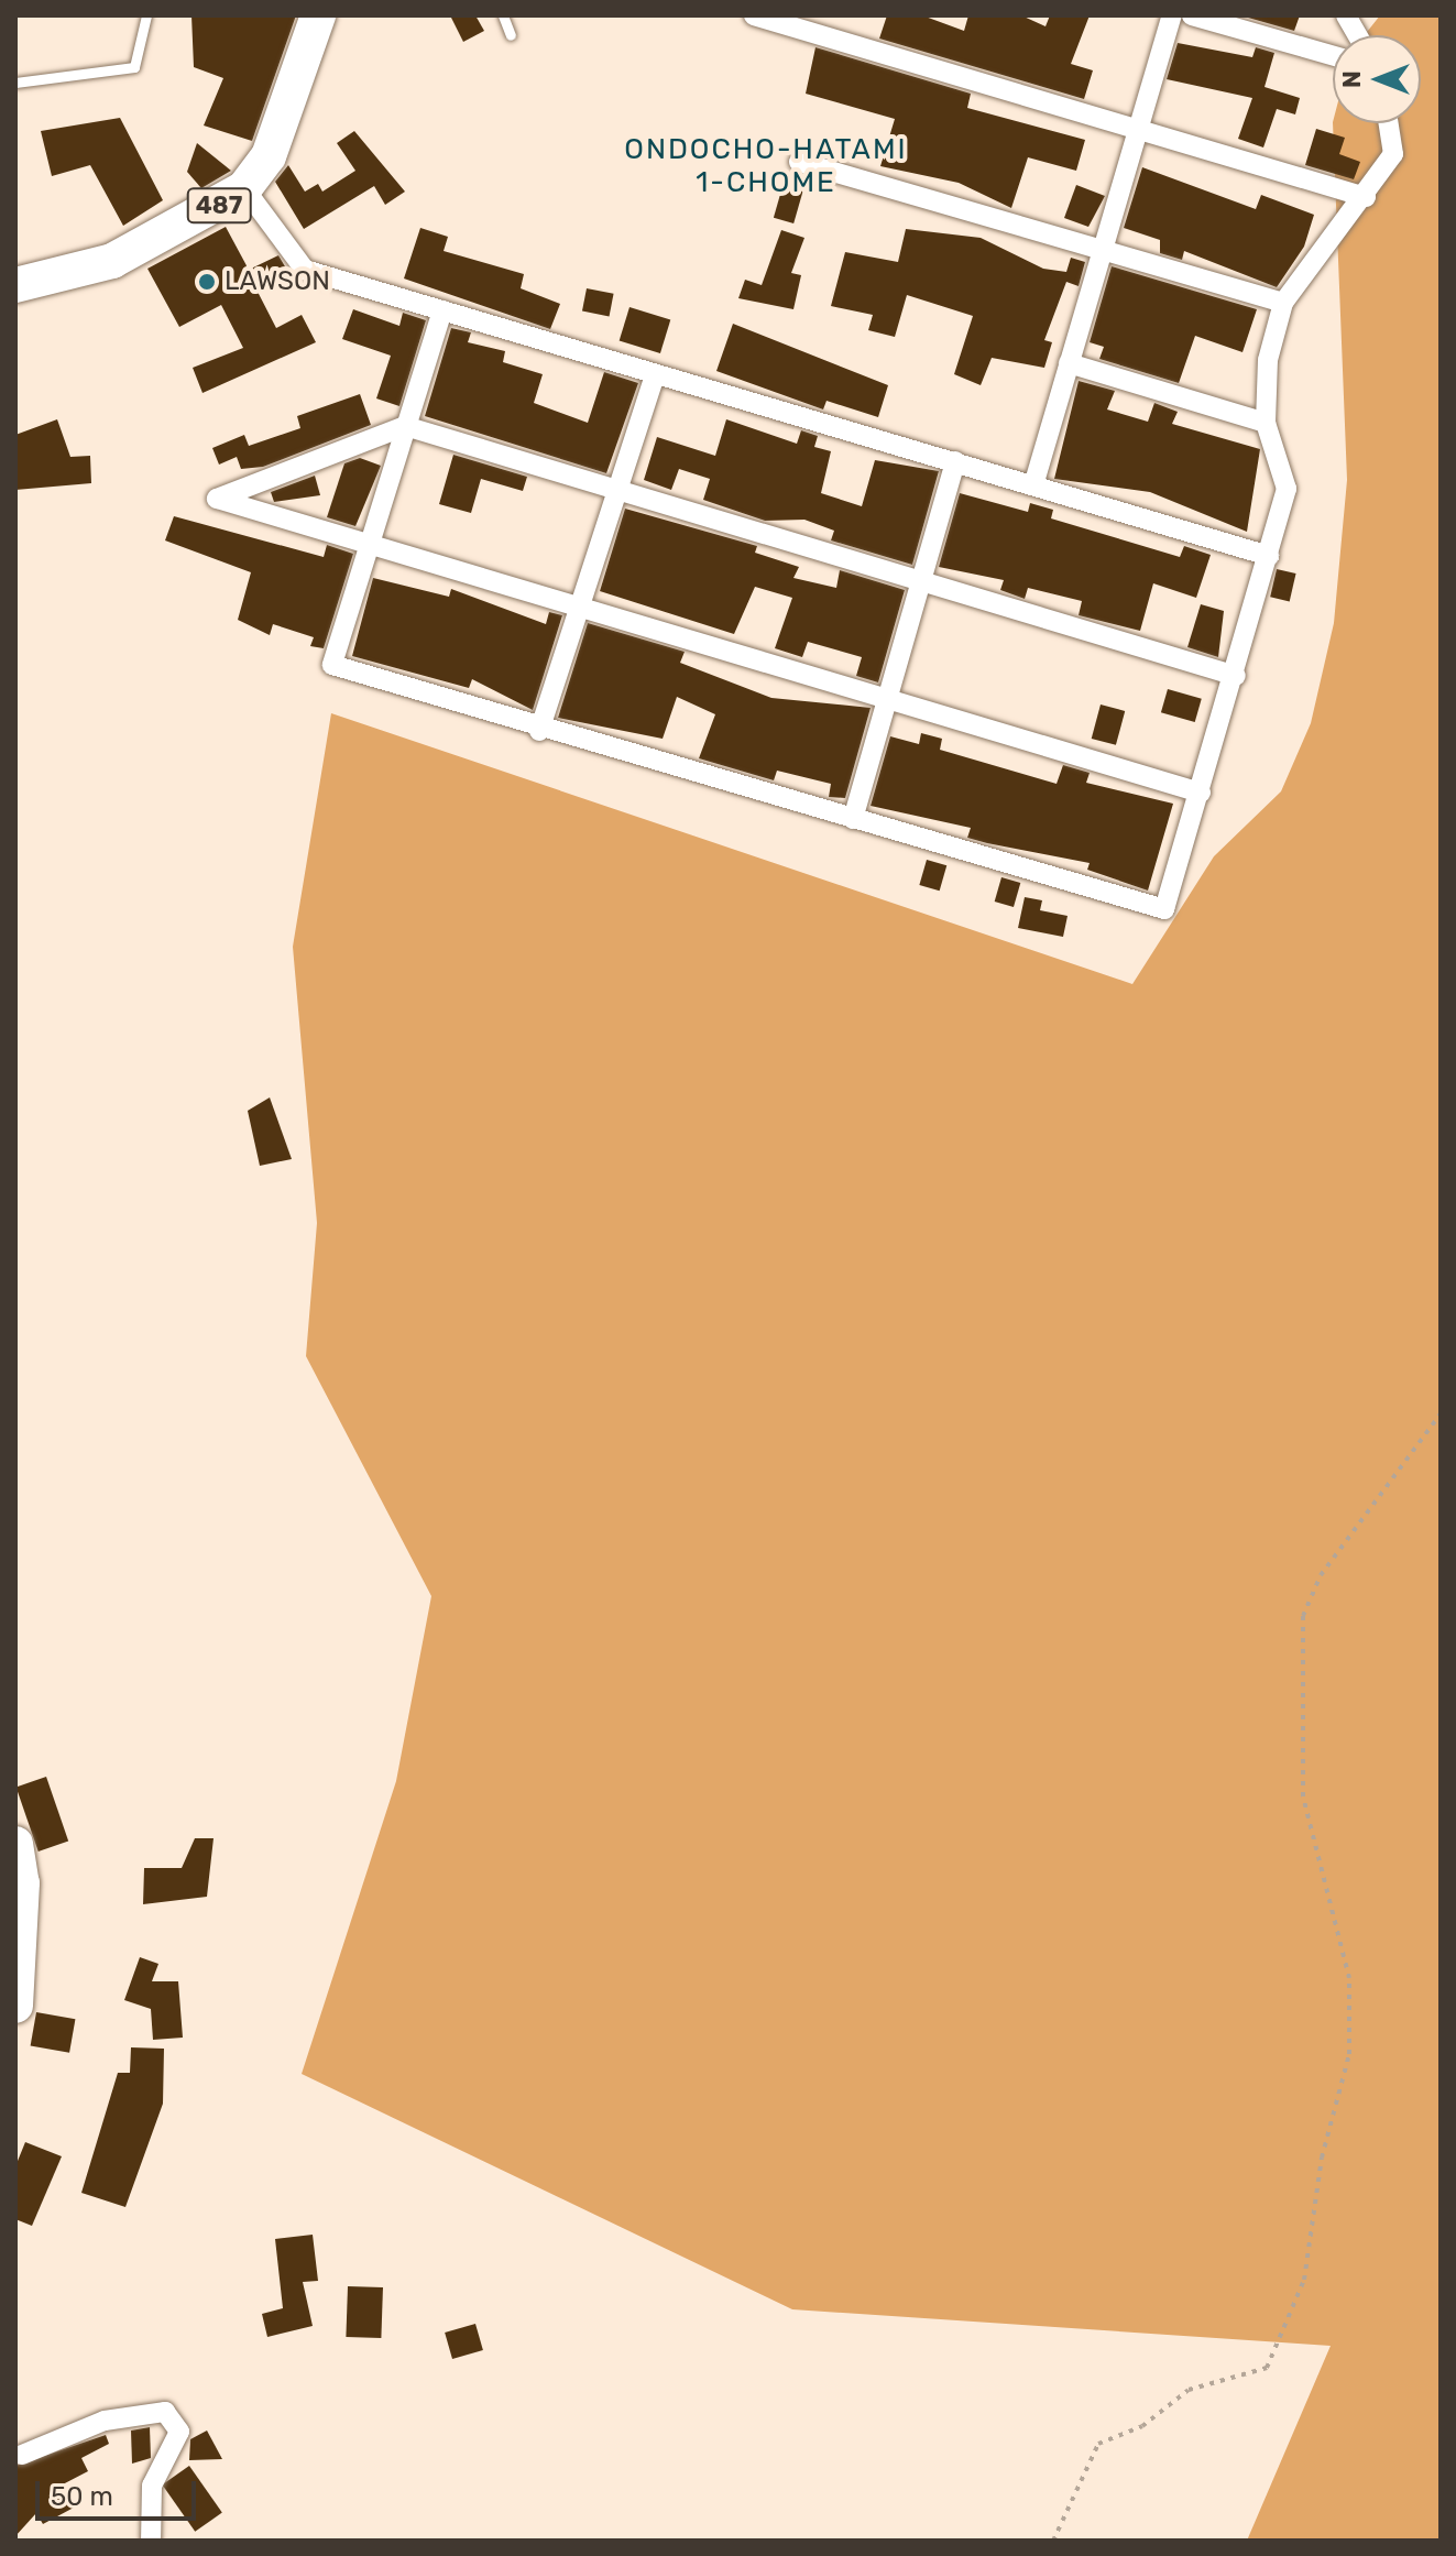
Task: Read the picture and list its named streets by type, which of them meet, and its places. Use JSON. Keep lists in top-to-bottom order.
{
  "streets": {
    "highway": ["487"]
  },
  "districts": ["ONDOCHO-HATAMI 1-CHOME"],
  "places": ["LAWSON"],
  "scale_bar": "50 m",
  "north": "left"
}
